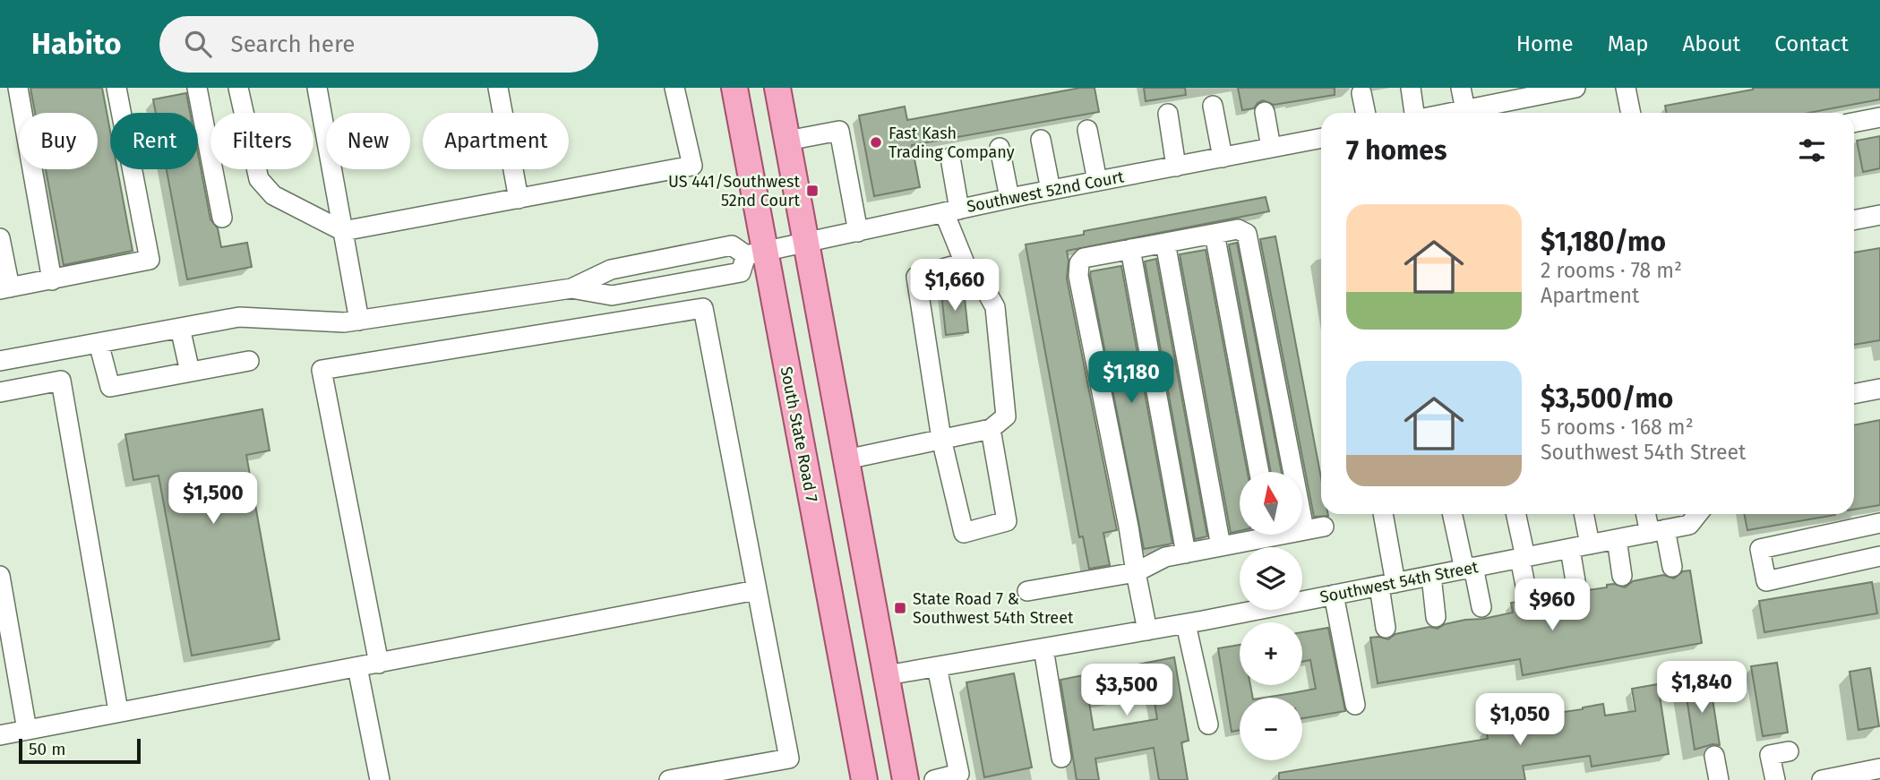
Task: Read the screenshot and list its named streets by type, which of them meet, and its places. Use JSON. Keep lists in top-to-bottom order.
{
  "streets": {
    "main road": ["South State Road 7"],
    "street": ["Southwest 52nd Court", "Southwest 54th Street"]
  },
  "crossings": [
    ["Southwest 52nd Court", "South State Road 7"]
  ],
  "places": {
    "other": ["Fast Kash Trading Company"],
    "transit": ["US 441/Southwest 52nd Court", "State Road 7 & Southwest 54th Street"]
  },
  "scale_bar": "50 m",
  "north": "top",
  "page": {
    "header": "Habito",
    "search": "Search here",
    "nav": [
      "Home",
      "Map",
      "About",
      "Contact"
    ],
    "chip": [
      "Buy",
      "Rent",
      "Filters",
      "New",
      "Apartment"
    ],
    "heading": "7 homes",
    "list": [
      {
        "name": "$1,180/mo",
        "note": "2 rooms · 78 m² · Apartment"
      },
      {
        "name": "$3,500/mo",
        "note": "5 rooms · 168 m² · Southwest 54th Street"
      }
    ],
    "price": [
      "$1,660",
      "$1,180",
      "$1,500",
      "$960",
      "$1,840",
      "$3,500",
      "$1,050"
    ],
    "map_buttons": ["+", "−"],
    "scale": "50 m"
  }
}
